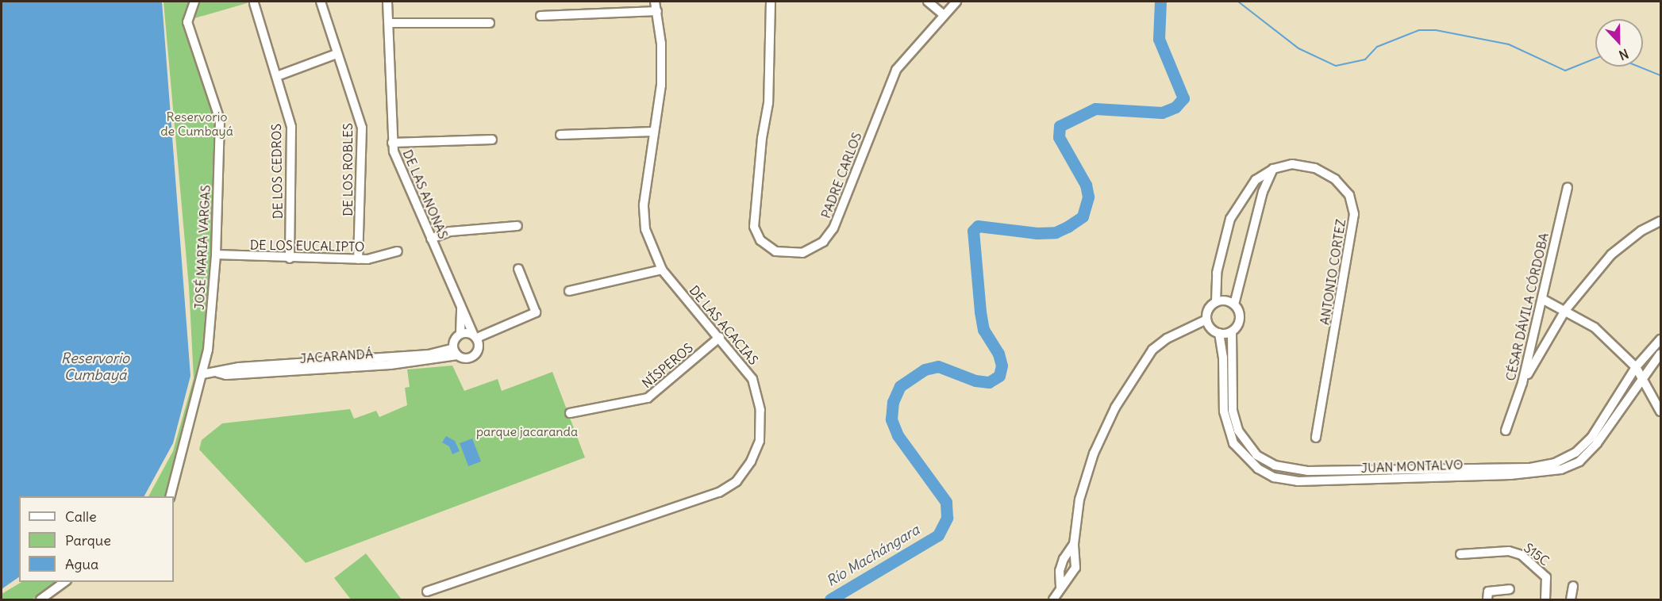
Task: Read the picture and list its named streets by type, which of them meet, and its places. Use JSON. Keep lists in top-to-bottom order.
{
  "streets": {
    "street": [
      "DE LOS ROBLES",
      "DE LOS CEDROS",
      "PADRE CARLOS",
      "DE LAS ANONAS",
      "DE LOS EUCALIPTO",
      "JOSÉ MARIA VARGAS",
      "ANTONIO CORTEZ",
      "CÉSAR DÁVILA CÓRDOBA",
      "DE LAS ACACIAS",
      "JACARANDÁ",
      "NÍSPEROS",
      "JUAN MONTALVO",
      "S15C"
    ]
  },
  "crossings": [
    ["DE LOS ROBLES", "DE LOS EUCALIPTO"],
    ["DE LOS CEDROS", "DE LOS EUCALIPTO"],
    ["DE LAS ANONAS", "JACARANDÁ"],
    ["DE LOS EUCALIPTO", "JOSÉ MARIA VARGAS"],
    ["JOSÉ MARIA VARGAS", "JACARANDÁ"],
    ["DE LAS ACACIAS", "NÍSPEROS"]
  ],
  "water": ["Reservorio Cumbayá", "Río Machángara"],
  "parks": ["Reservorio de Cumbayá", "parque jacaranda"],
  "legend": ["Calle", "Parque", "Agua"],
  "north": "bottom"
}
